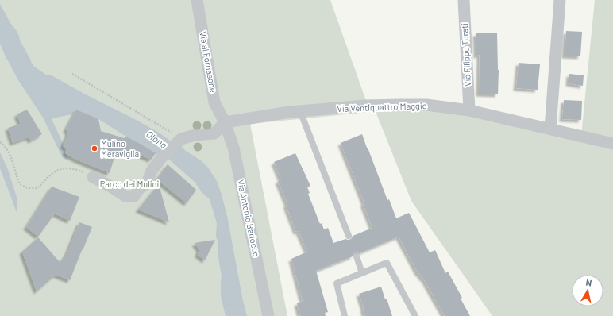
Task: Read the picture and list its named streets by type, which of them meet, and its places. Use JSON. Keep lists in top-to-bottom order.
{
  "streets": {
    "street": [
      "Via Filippo Turati",
      "Via al Fornasone",
      "Via Ventiquattro Maggio",
      "Via Antonio Barlocco"
    ]
  },
  "crossings": [
    ["Via Filippo Turati", "Via Ventiquattro Maggio"],
    ["Via al Fornasone", "Via Ventiquattro Maggio"],
    ["Via al Fornasone", "Via Antonio Barlocco"],
    ["Via Ventiquattro Maggio", "Via Antonio Barlocco"]
  ],
  "water": ["Olona"],
  "parks": ["Parco dei Mulini"],
  "places": ["Mulino Meraviglia"],
  "north": "top"
}
